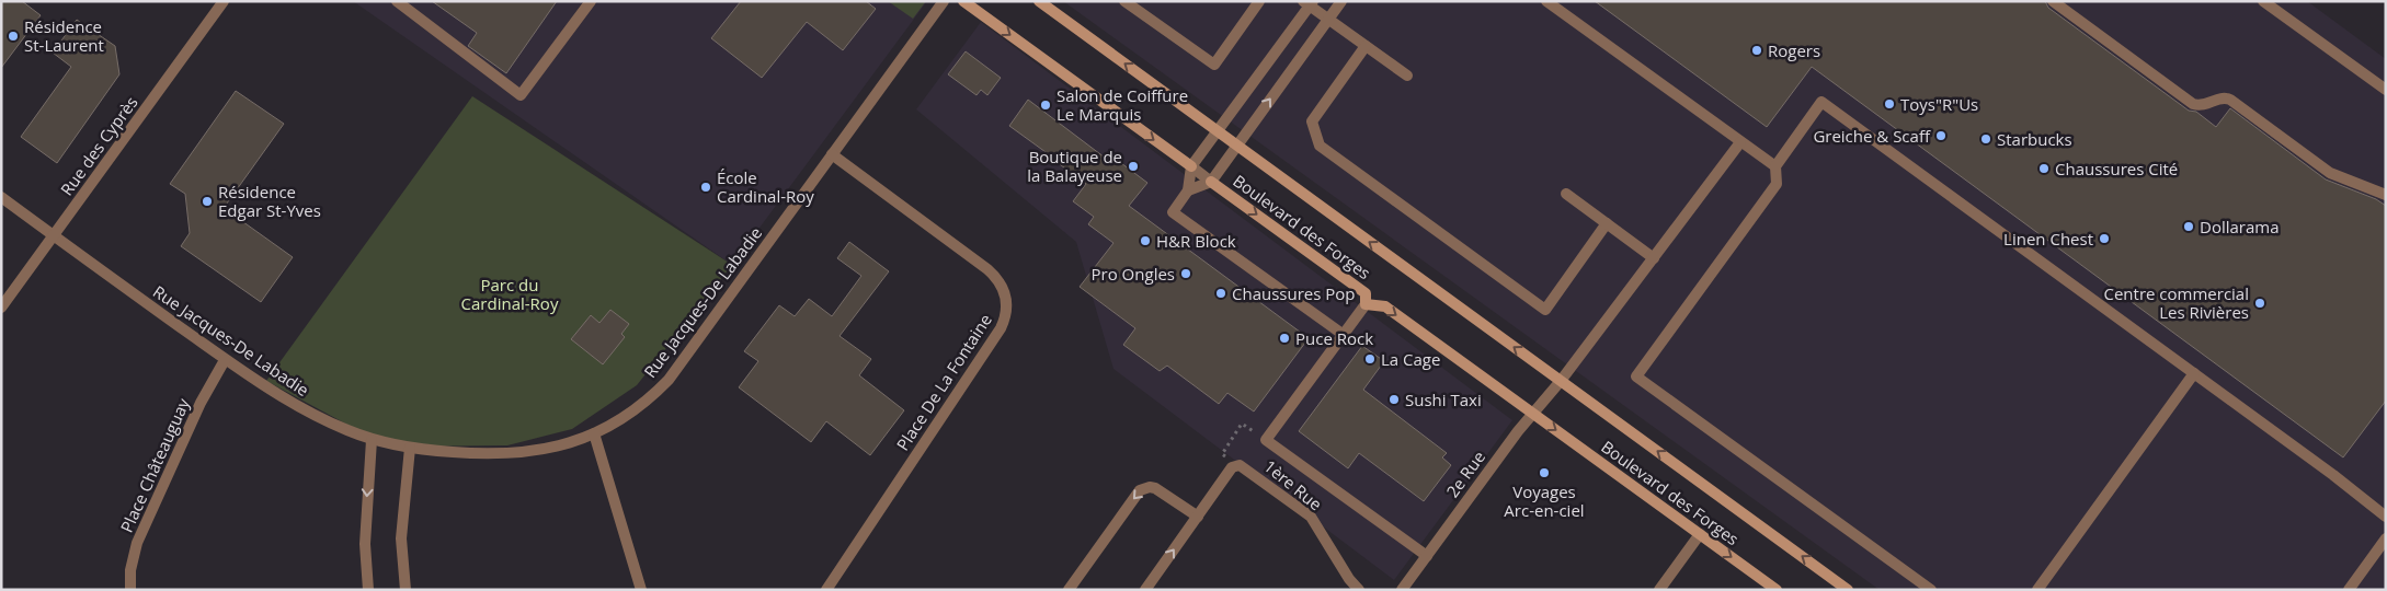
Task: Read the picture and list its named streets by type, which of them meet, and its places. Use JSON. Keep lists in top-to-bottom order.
{
  "streets": {
    "main road": ["Boulevard des Forges"],
    "street": [
      "Rue des Cyprès",
      "Rue Jacques-De Labadie",
      "Place De La Fontaine",
      "Place Châteauguay",
      "2e Rue",
      "1ère Rue"
    ]
  },
  "crossings": [
    ["Rue des Cyprès", "Rue Jacques-De Labadie"],
    ["Boulevard des Forges", "2e Rue"],
    ["Rue Jacques-De Labadie", "Place De La Fontaine"],
    ["Rue Jacques-De Labadie", "Place Châteauguay"]
  ],
  "parks": ["Parc du Cardinal-Roy"],
  "places": [
    "Résidence St-Laurent",
    "Rogers",
    "Toys\"R\"Us",
    "Salon de Coiffure Le Marquis",
    "Greiche & Scaff",
    "Starbucks",
    "Boutique de la Balayeuse",
    "Chaussures Cité",
    "École Cardinal-Roy",
    "Résidence Edgar St-Yves",
    "Dollarama",
    "Linen Chest",
    "H&R Block",
    "Pro Ongles",
    "Chaussures Pop",
    "Centre commercial Les Rivières",
    "Puce Rock",
    "La Cage",
    "Sushi Taxi",
    "Voyages Arc-en-ciel"
  ]
}
